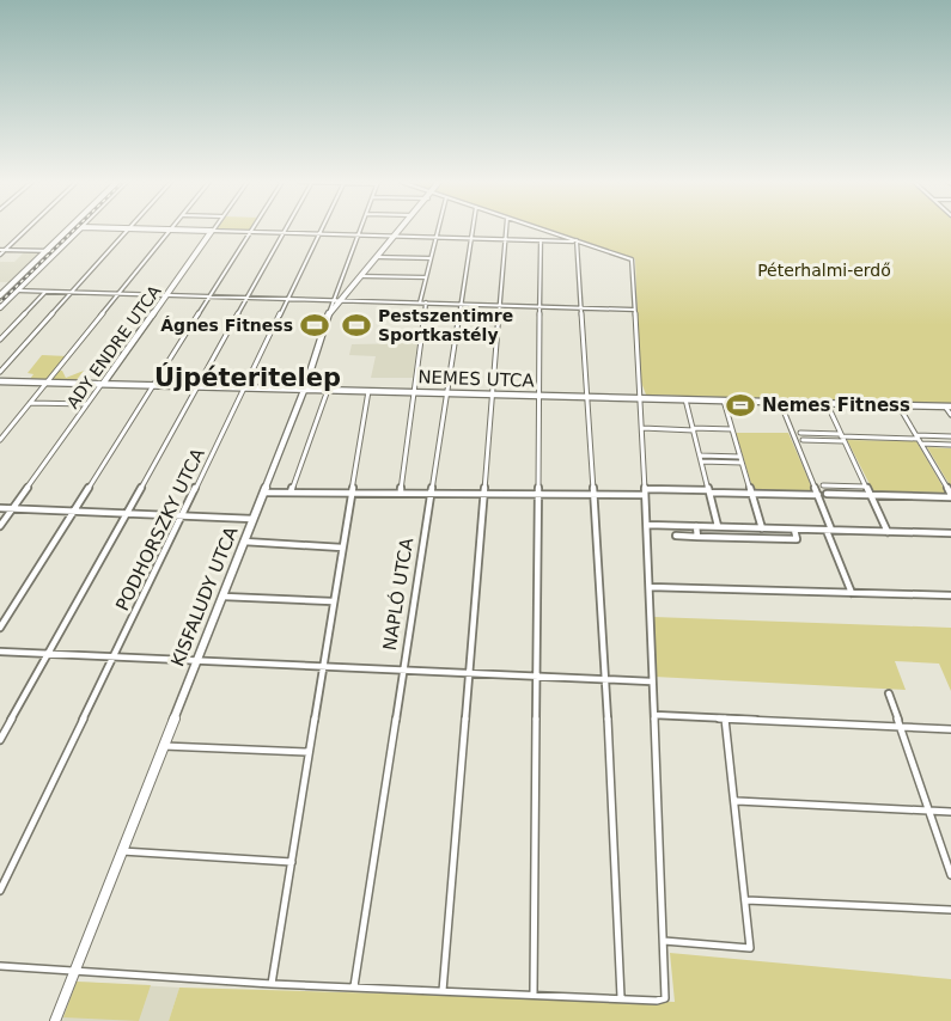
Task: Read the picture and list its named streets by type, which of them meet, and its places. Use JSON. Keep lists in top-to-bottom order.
{
  "streets": {
    "street": [
      "ADY ENDRE UTCA",
      "NEMES UTCA",
      "PODHORSZKY UTCA",
      "NAPLÓ UTCA",
      "KISFALUDY UTCA"
    ]
  },
  "crossings": [
    ["ADY ENDRE UTCA", "NEMES UTCA"],
    ["NEMES UTCA", "PODHORSZKY UTCA"],
    ["NEMES UTCA", "NAPLÓ UTCA"],
    ["NEMES UTCA", "KISFALUDY UTCA"]
  ],
  "districts": ["Újpéteritelep"],
  "parks": ["Péterhalmi-erdő"],
  "places": {
    "sports": ["Ágnes Fitness", "Pestszentimre Sportkastély", "Nemes Fitness"]
  }
}
